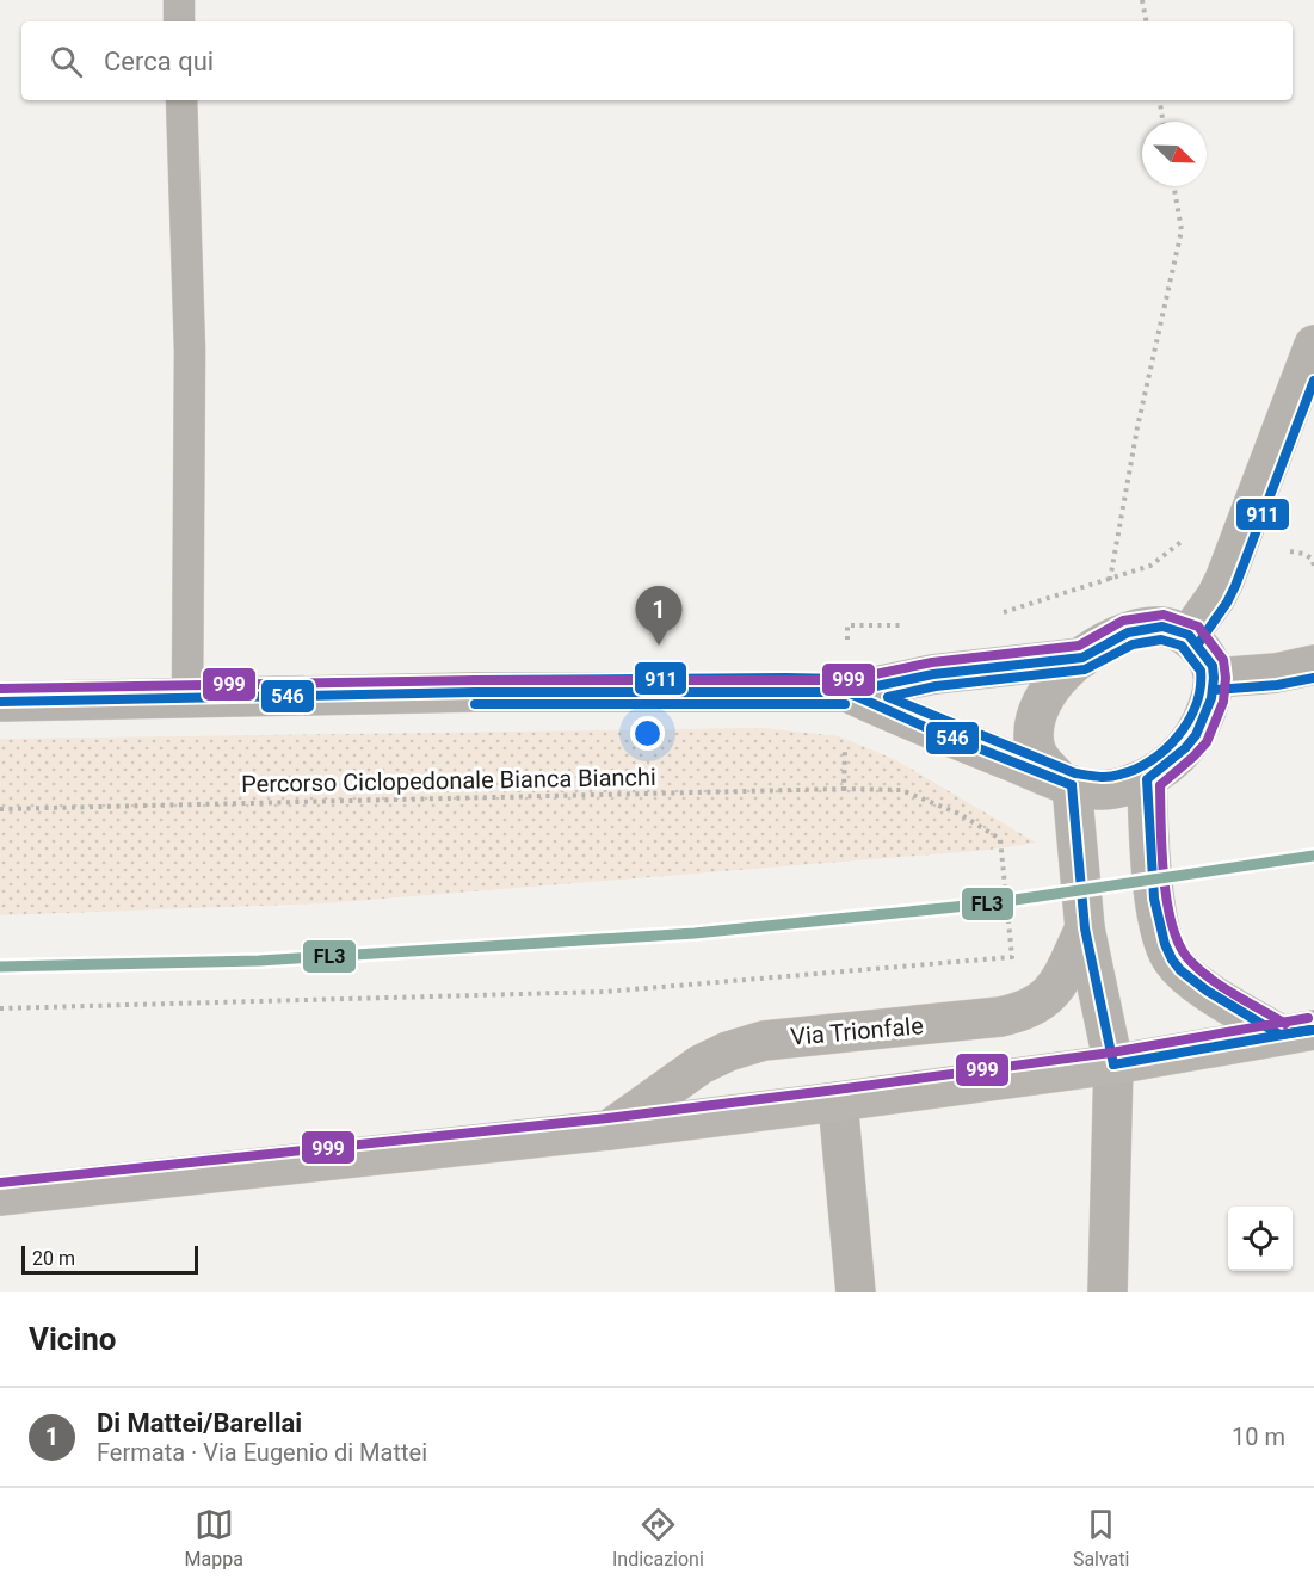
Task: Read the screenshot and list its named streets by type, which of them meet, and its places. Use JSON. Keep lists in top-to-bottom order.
{
  "streets": {
    "main road": ["Via Trionfale"],
    "path": ["Percorso Ciclopedonale Bianca Bianchi"]
  },
  "lines": [
    "transit line 911",
    "transit line 999",
    "transit line 546",
    "transit line FL3"
  ],
  "scale_bar": "20 m",
  "north": "bottom right",
  "page": {
    "search": "Cerca qui",
    "pins": "1",
    "scale": "20 m",
    "heading": "Vicino",
    "list": [
      {
        "mark": "1",
        "name": "Di Mattei/Barellai",
        "note": "Fermata · Via Eugenio di Mattei",
        "value": "10 m"
      }
    ],
    "nav": ["Mappa", "Indicazioni", "Salvati"]
  }
}
